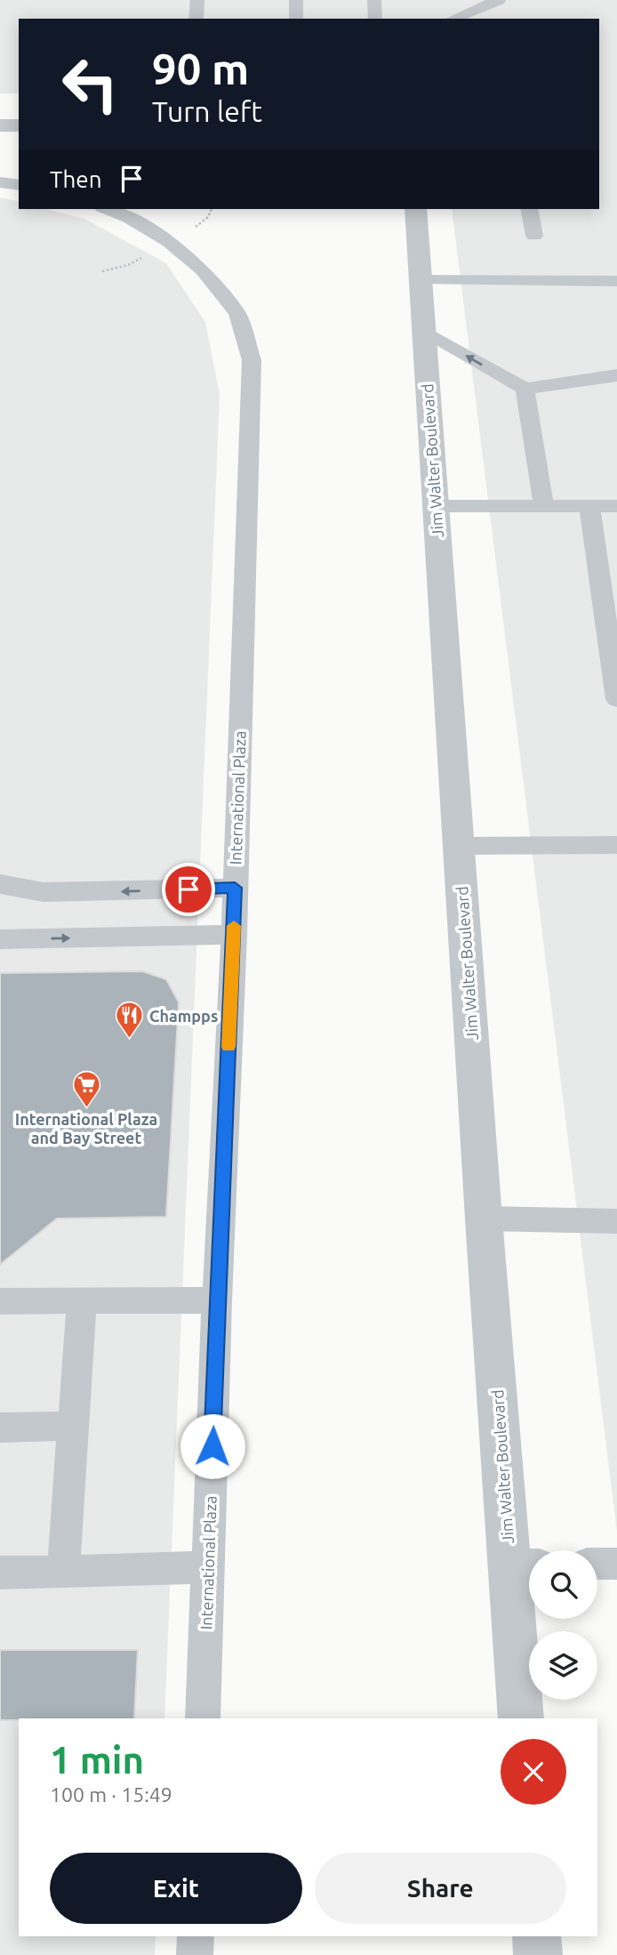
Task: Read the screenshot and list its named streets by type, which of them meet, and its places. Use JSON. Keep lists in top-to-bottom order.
{
  "streets": {
    "street": ["Jim Walter Boulevard"],
    "lane": ["International Plaza"]
  },
  "places": {
    "restaurant": ["Champps"],
    "supermarket": ["International Plaza and Bay Street"]
  },
  "page": {
    "turn": ["90 m", "Turn left"],
    "then": "Then",
    "heading": ["1 min", "100 m · 15:49"],
    "buttons": ["Exit", "Share"]
  }
}
